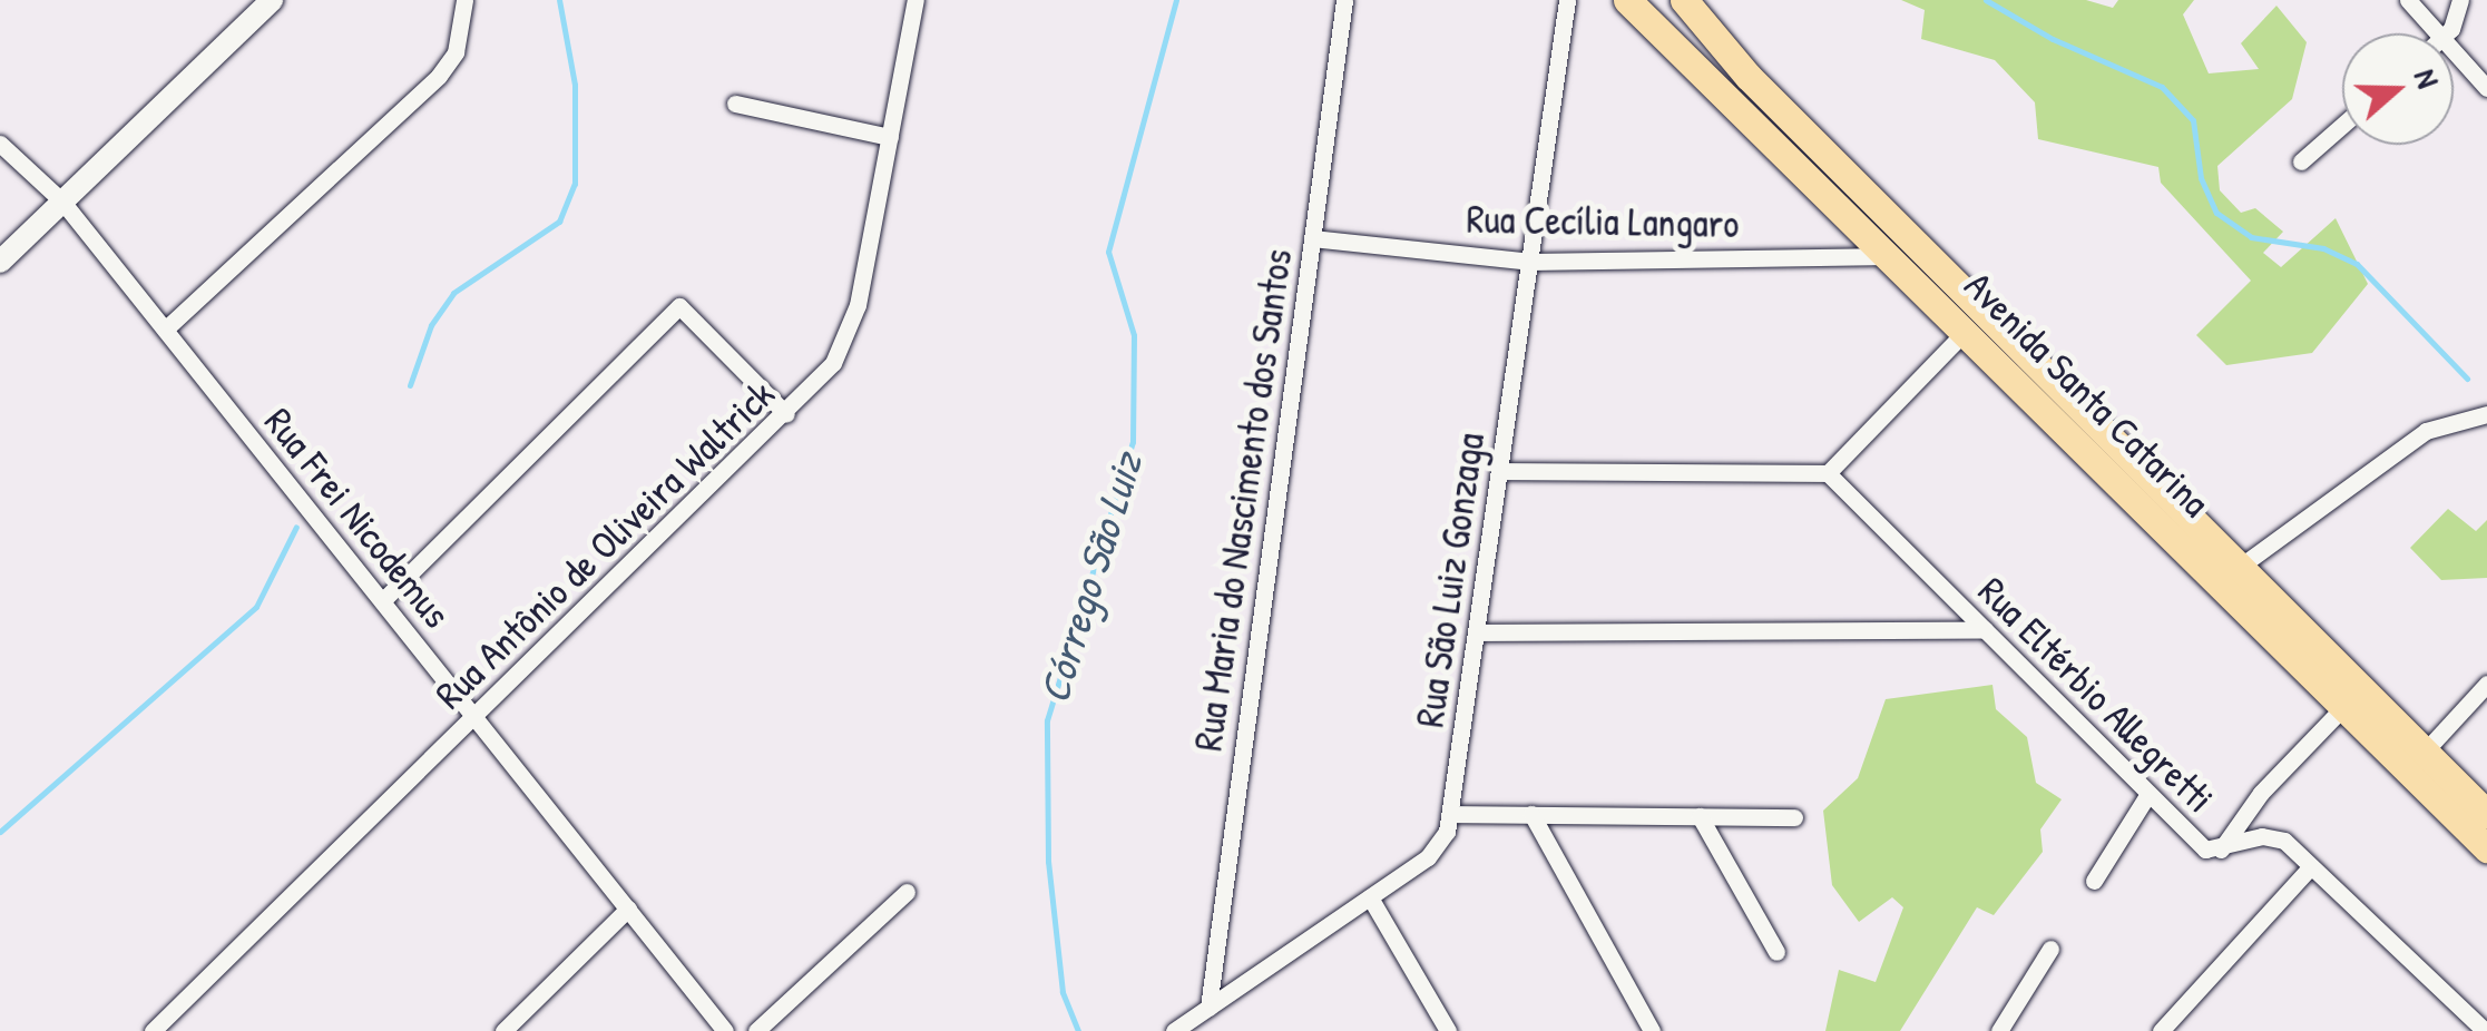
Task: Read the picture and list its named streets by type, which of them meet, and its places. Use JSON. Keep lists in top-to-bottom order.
{
  "streets": {
    "main road": ["Avenida Santa Catarina"],
    "street": [
      "Rua Cecília Langaro",
      "Rua Maria do Nascimento dos Santos",
      "Rua Frei Nicodemus",
      "Rua Antônio de Oliveira Waltrick",
      "Rua São Luiz Gonzaga",
      "Rua Eltérbio Allegretti"
    ]
  },
  "crossings": [
    ["Rua Cecília Langaro", "Avenida Santa Catarina"],
    ["Rua Cecília Langaro", "Rua Maria do Nascimento dos Santos"],
    ["Rua Cecília Langaro", "Rua São Luiz Gonzaga"],
    ["Rua Maria do Nascimento dos Santos", "Rua São Luiz Gonzaga"],
    ["Rua Frei Nicodemus", "Rua Antônio de Oliveira Waltrick"]
  ],
  "water": ["Córrego São Luiz"],
  "north": "right"
}
